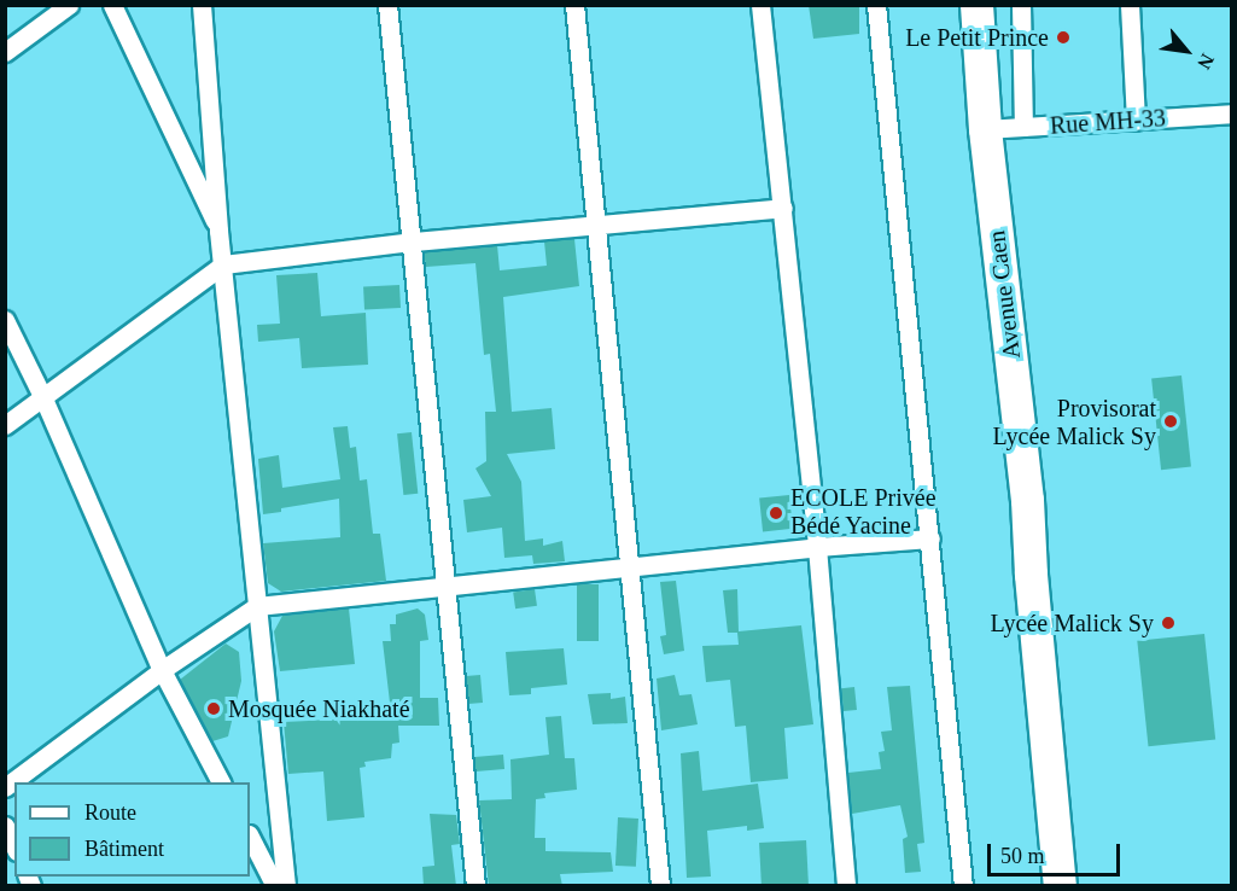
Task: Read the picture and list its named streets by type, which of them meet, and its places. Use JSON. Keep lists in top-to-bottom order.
{
  "streets": {
    "highway": ["Avenue Caen"],
    "street": ["Rue MH-33"]
  },
  "crossings": [
    ["Rue MH-33", "Avenue Caen"]
  ],
  "places": [
    "Le Petit Prince",
    "Provisorat Lycée Malick Sy",
    "ECOLE Privée Bédé Yacine",
    "Lycée Malick Sy",
    "Mosquée Niakhaté"
  ],
  "legend": ["Route", "Bâtiment"],
  "scale_bar": "50 m",
  "north": "bottom right"
}
